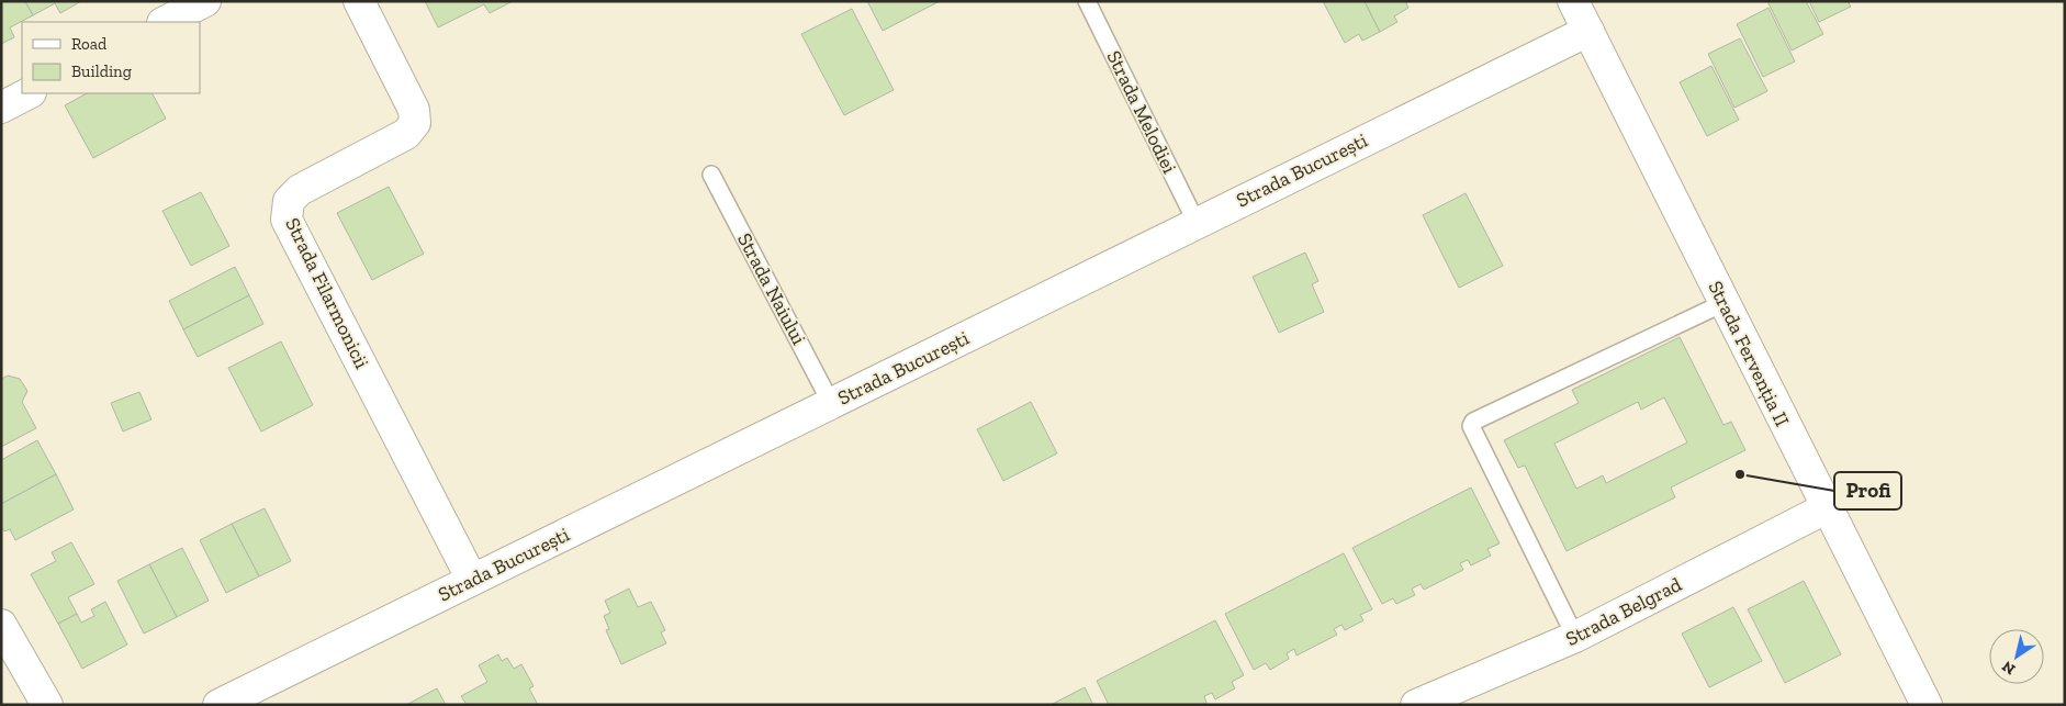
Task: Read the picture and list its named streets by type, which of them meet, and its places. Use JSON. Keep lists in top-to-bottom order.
{
  "streets": {
    "street": [
      "Strada București",
      "Strada Filarmonicii",
      "Strada Fervenția II",
      "Strada Belgrad"
    ],
    "lane": ["Strada Melodiei", "Strada Naiului"]
  },
  "crossings": [
    ["Strada Melodiei", "Strada București"],
    ["Strada București", "Strada Naiului"],
    ["Strada București", "Strada Filarmonicii"],
    ["Strada București", "Strada Fervenția II"],
    ["Strada Fervenția II", "Strada Belgrad"]
  ],
  "places": ["Profi"],
  "legend": ["Road", "Building"],
  "north": "bottom left"
}
